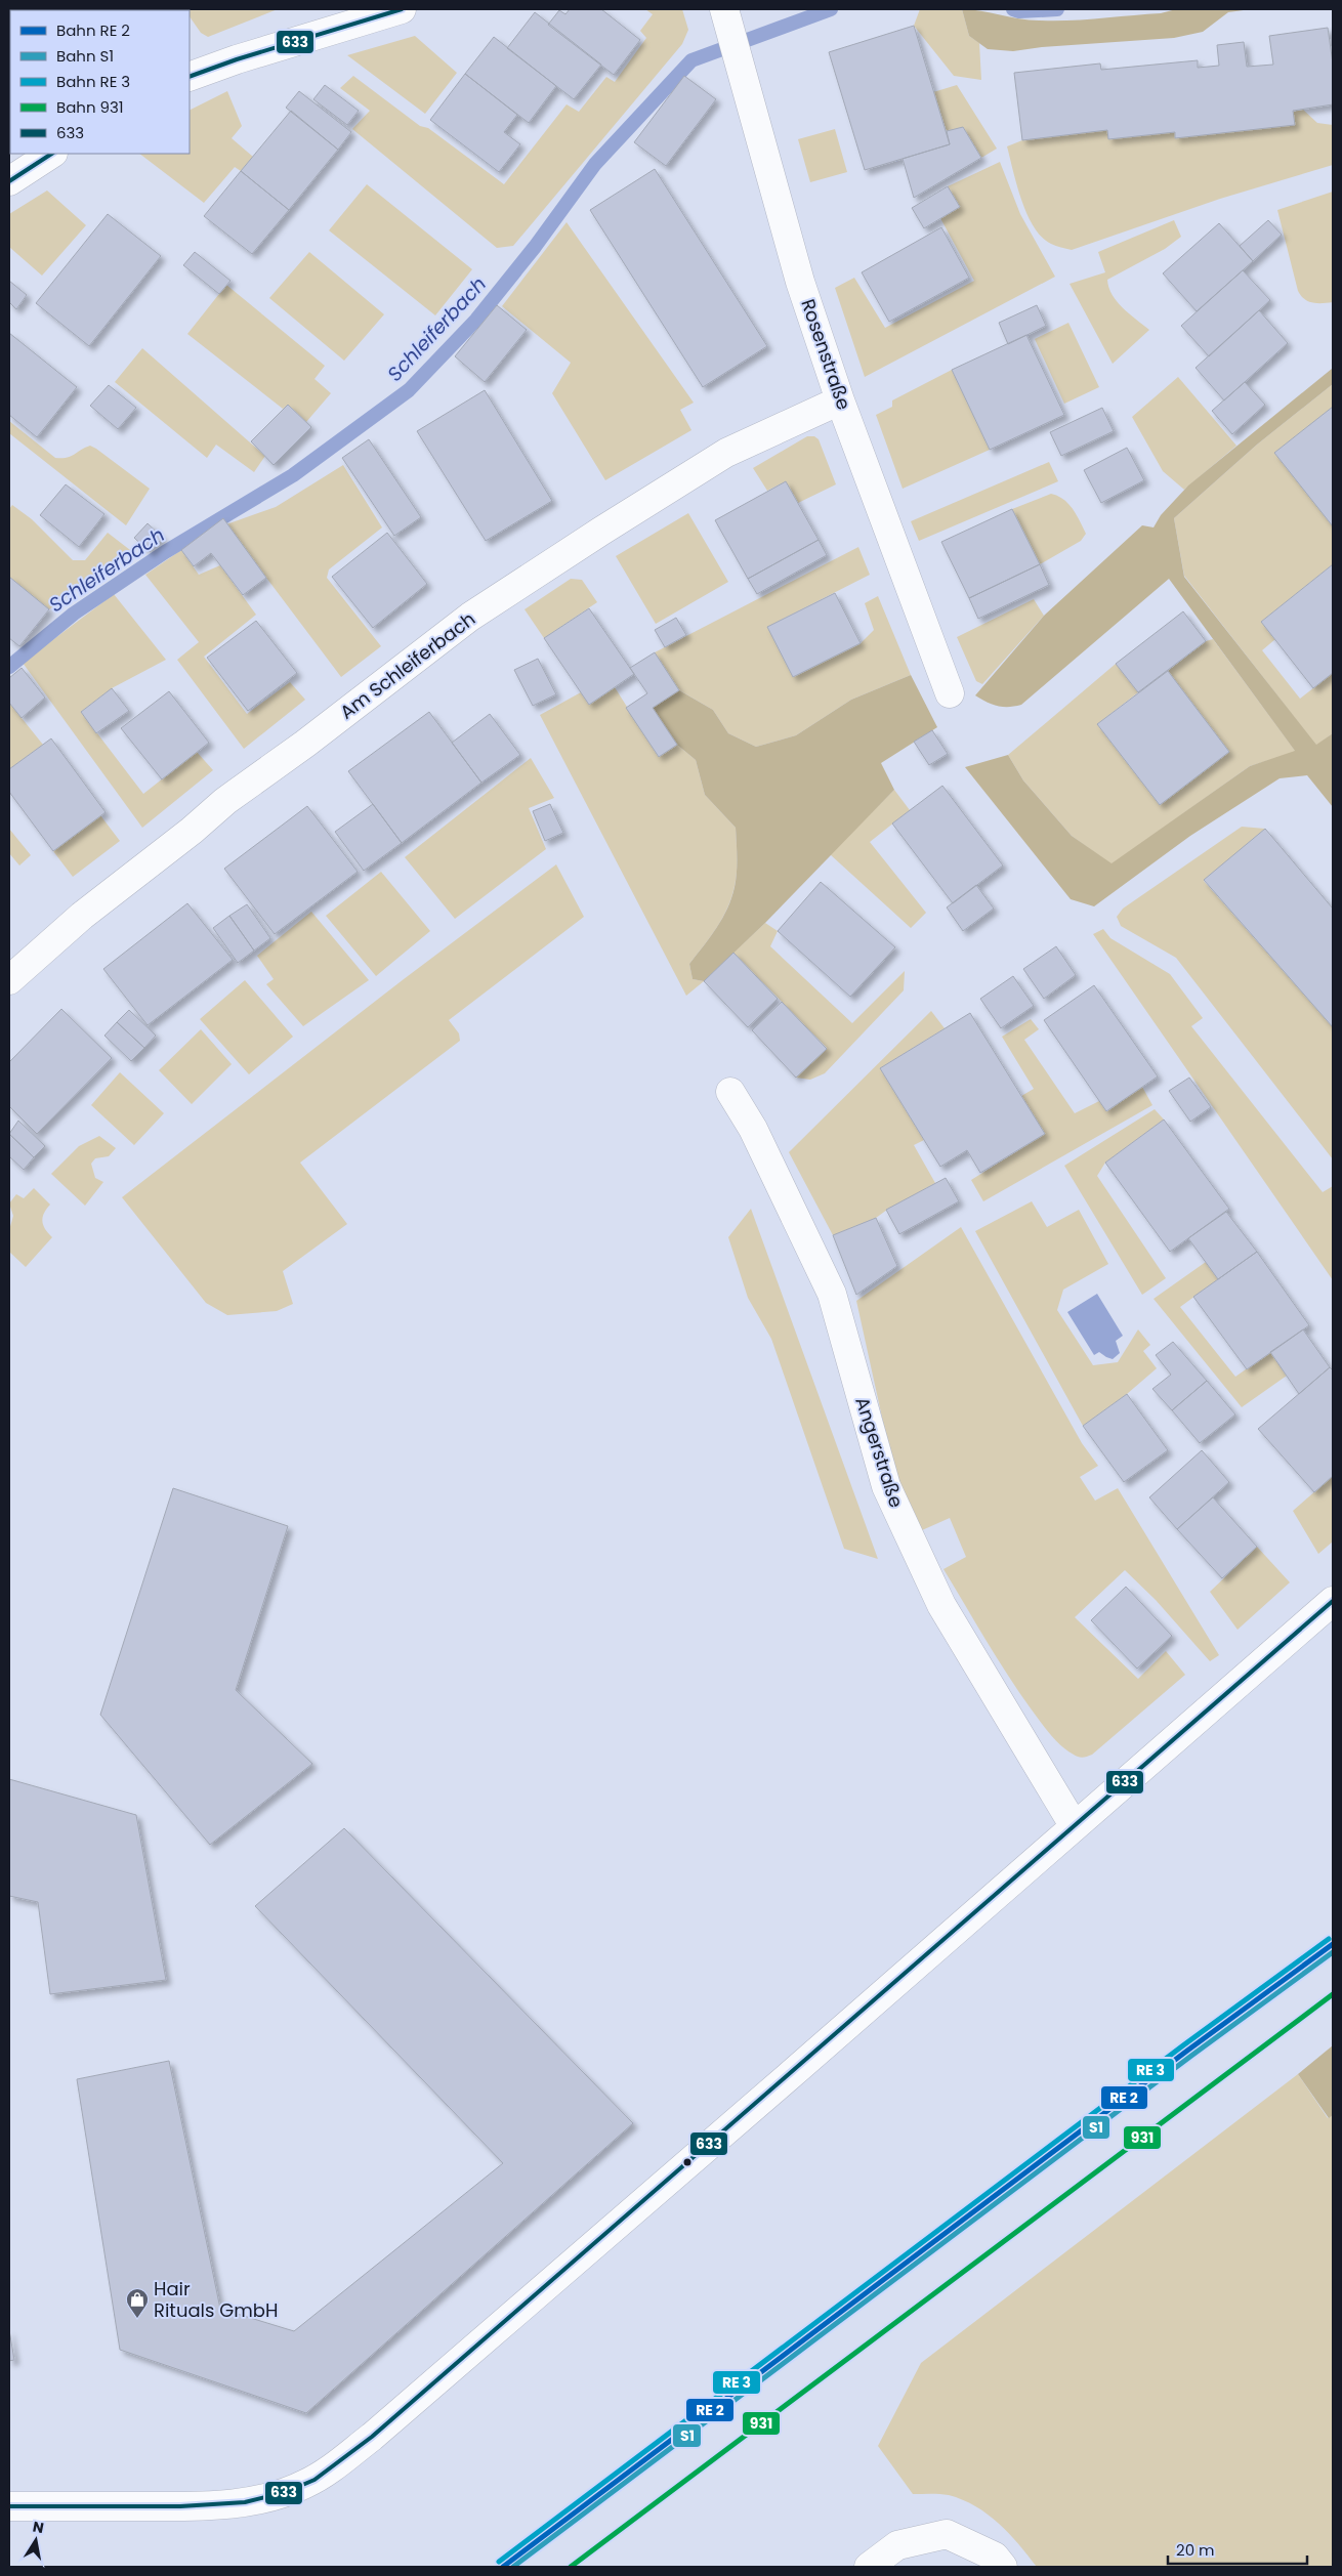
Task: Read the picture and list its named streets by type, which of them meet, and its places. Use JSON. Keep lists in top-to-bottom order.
{
  "streets": {
    "street": ["Rosenstraße", "Am Schleiferbach", "Angerstraße"]
  },
  "crossings": [
    ["Rosenstraße", "Am Schleiferbach"]
  ],
  "water": ["Schleiferbach"],
  "places": {
    "shop": ["Hair Rituals GmbH"]
  },
  "lines": ["transit line 633", "rail line S1", "rail line 931"],
  "legend": [
    "Bahn RE 2",
    "Bahn S1",
    "Bahn RE 3",
    "Bahn 931",
    "633"
  ],
  "scale_bar": "20 m",
  "north": "top"
}
